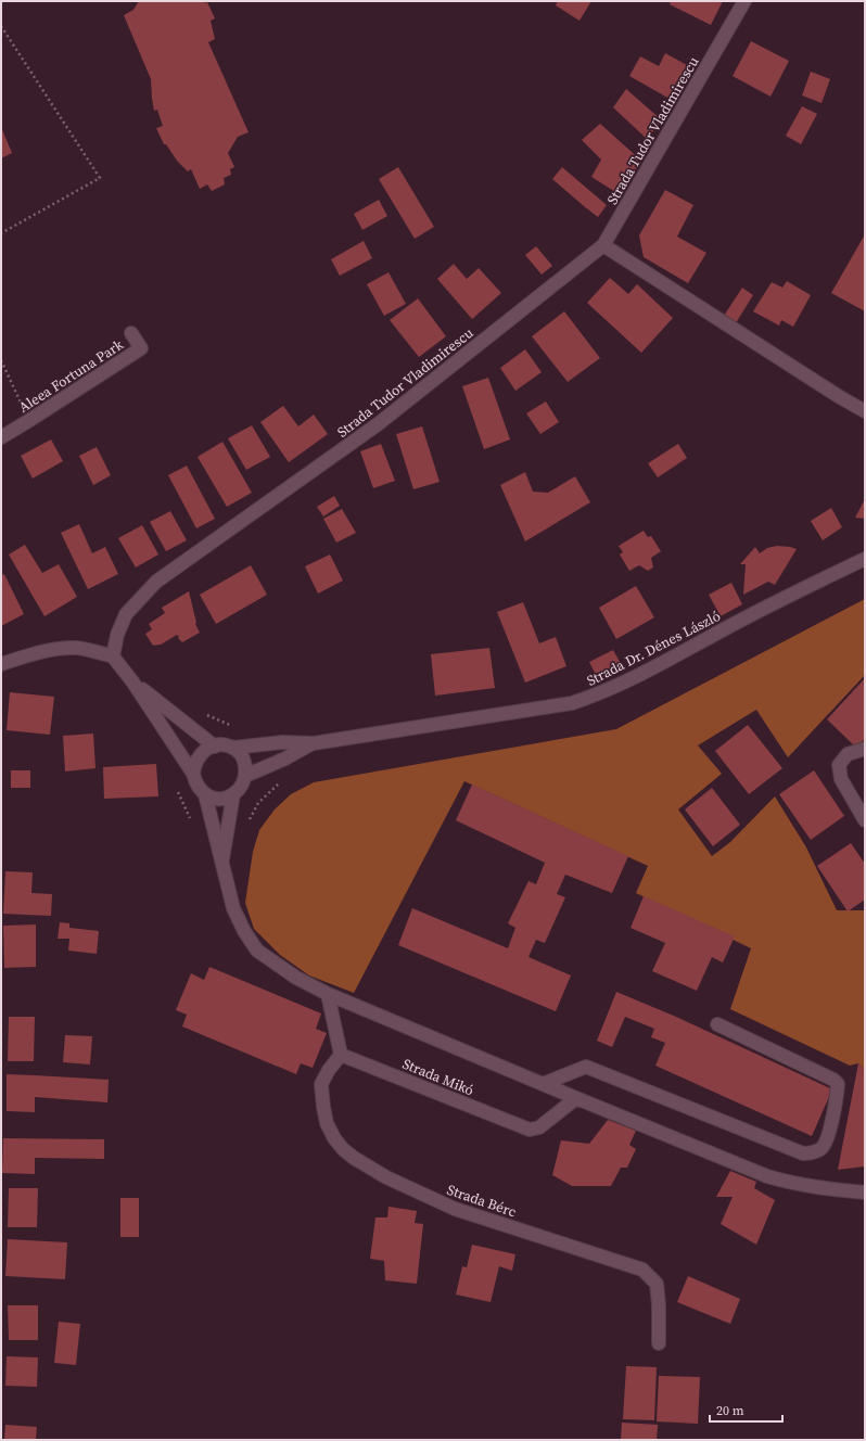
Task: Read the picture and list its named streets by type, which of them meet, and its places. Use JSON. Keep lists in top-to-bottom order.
{
  "streets": {
    "street": [
      "Strada Tudor Vladimirescu",
      "Aleea Fortuna Park",
      "Strada Dr. Dénes László",
      "Strada Mikó",
      "Strada Bérc"
    ]
  },
  "crossings": [
    ["Strada Mikó", "Strada Bérc"]
  ],
  "scale_bar": "20 m"
}
